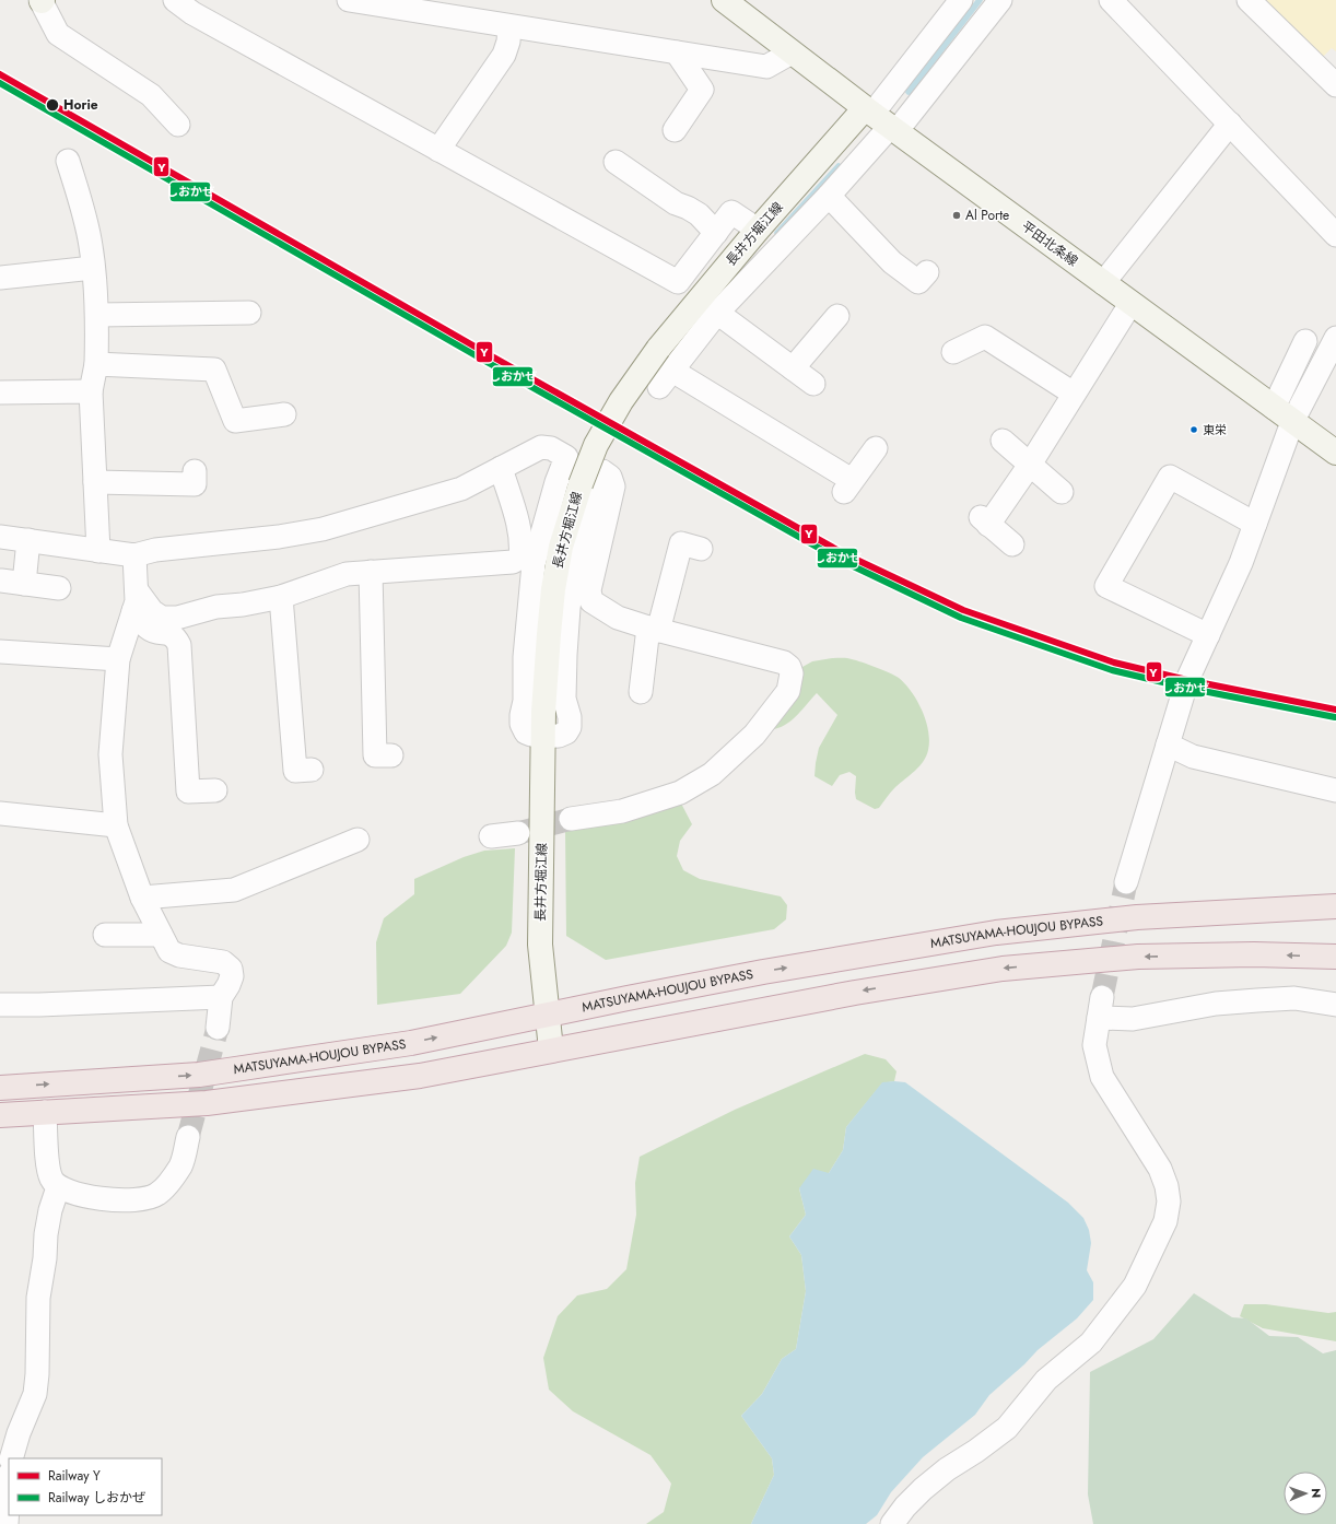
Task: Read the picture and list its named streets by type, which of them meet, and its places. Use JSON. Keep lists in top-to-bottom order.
{
  "streets": {
    "highway": ["MATSUYAMA-HOUJOU BYPASS"],
    "main road": ["長井方堀江線", "平田北条線"]
  },
  "crossings": [
    ["長井方堀江線", "平田北条線"],
    ["長井方堀江線", "MATSUYAMA-HOUJOU BYPASS"]
  ],
  "places": ["Horie", "Al Porte", "東栄"],
  "lines": ["rail line Y", "rail line しおかぜ"],
  "legend": ["Railway Y", "Railway しおかぜ"],
  "north": "right"
}
